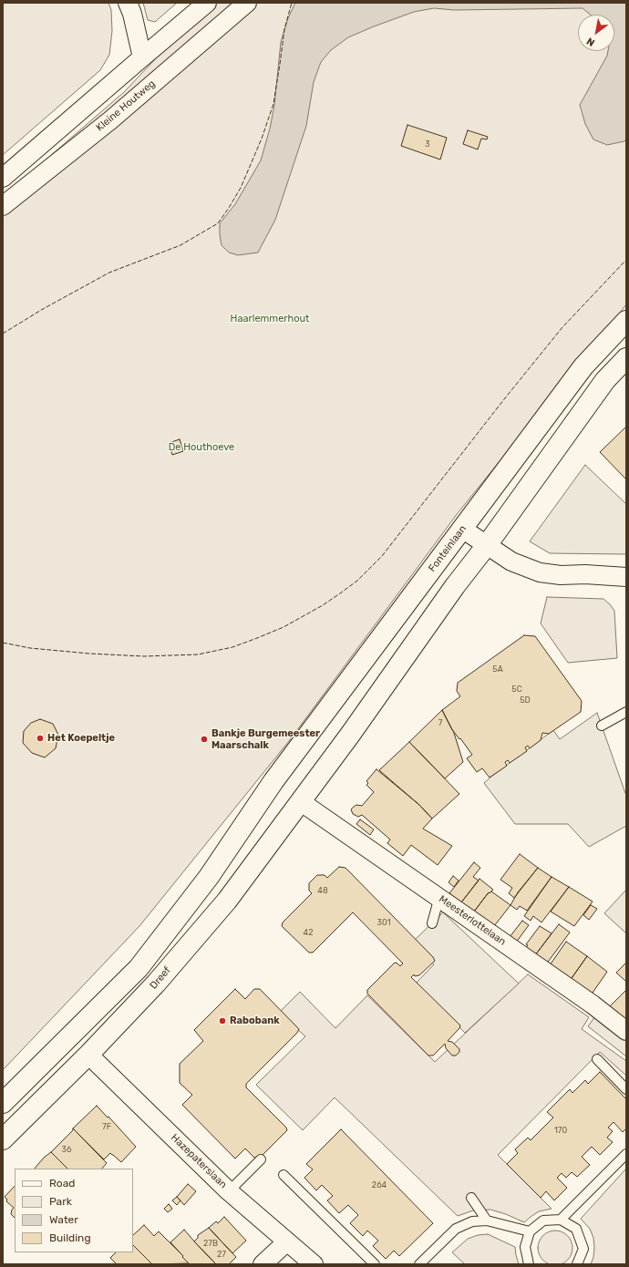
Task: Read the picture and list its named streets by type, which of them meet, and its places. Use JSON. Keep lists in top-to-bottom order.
{
  "streets": {
    "main road": ["Fonteinlaan", "Dreef"],
    "street": ["Kleine Houtweg", "Meesterlottelaan", "Hazepaterslaan"]
  },
  "crossings": [
    ["Meesterlottelaan", "Dreef"],
    ["Dreef", "Hazepaterslaan"]
  ],
  "parks": ["Haarlemmerhout", "De Houthoeve"],
  "places": ["Het Koepeltje", "Bankje Burgemeester Maarschalk", "Rabobank"],
  "house_numbers": [
    "3",
    "5A",
    "5C",
    "5D",
    "7",
    "48",
    "301",
    "42",
    "7F",
    "170",
    "36",
    "264",
    "27B",
    "27"
  ],
  "legend": [
    "Road",
    "Park",
    "Water",
    "Building"
  ],
  "north": "bottom left"
}
